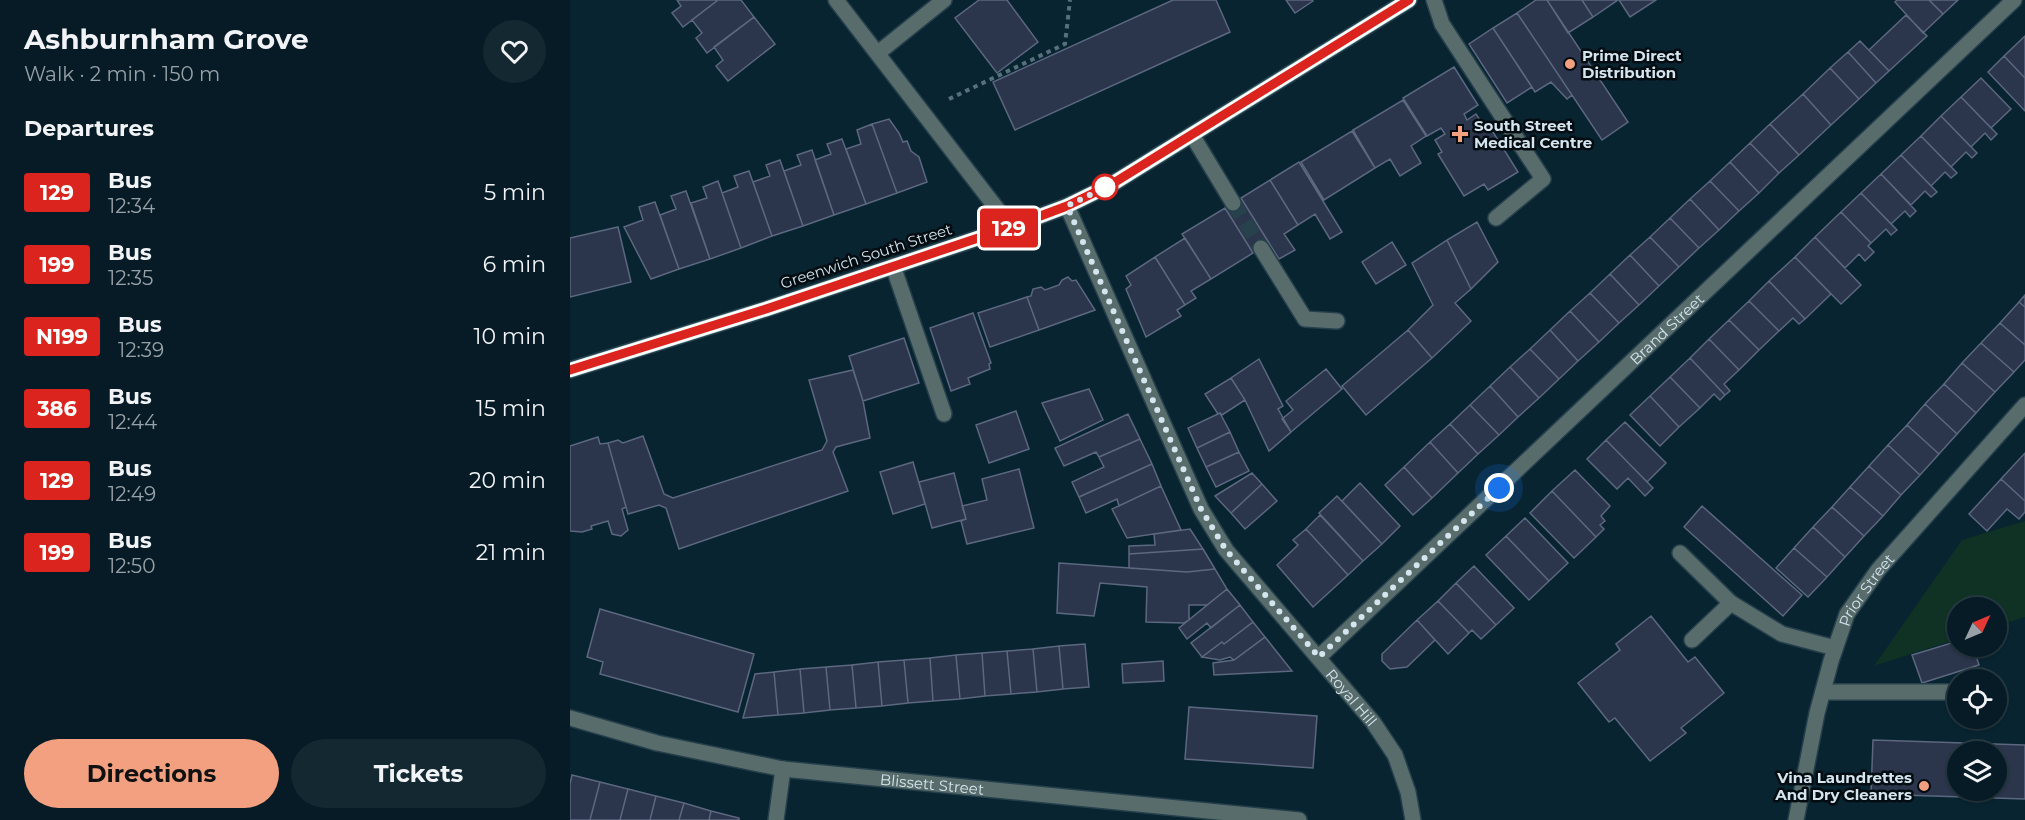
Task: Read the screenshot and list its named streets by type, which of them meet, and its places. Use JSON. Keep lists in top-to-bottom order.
{
  "streets": {
    "main road": ["Greenwich South Street"],
    "street": [
      "Brand Street",
      "Prior Street",
      "Royal Hill",
      "Blissett Street"
    ]
  },
  "crossings": [
    ["Greenwich South Street", "Royal Hill"],
    ["Brand Street", "Royal Hill"]
  ],
  "places": {
    "other": ["Prime Direct Distribution", "Vina Laundrettes And Dry Cleaners"],
    "health": ["South Street Medical Centre"]
  },
  "lines": ["bus line 129"],
  "north": "top right",
  "page": {
    "heading": [
      ["Ashburnham Grove", "Walk · 2 min · 150 m"],
      "Departures"
    ],
    "on_map": "129",
    "list": [
      {
        "mark": "129",
        "name": "Bus",
        "note": "12:34",
        "value": "5 min"
      },
      {
        "mark": "199",
        "name": "Bus",
        "note": "12:35",
        "value": "6 min"
      },
      {
        "mark": "N199",
        "name": "Bus",
        "note": "12:39",
        "value": "10 min"
      },
      {
        "mark": "386",
        "name": "Bus",
        "note": "12:44",
        "value": "15 min"
      },
      {
        "mark": "129",
        "name": "Bus",
        "note": "12:49",
        "value": "20 min"
      },
      {
        "mark": "199",
        "name": "Bus",
        "note": "12:50",
        "value": "21 min"
      }
    ],
    "buttons": ["Directions", "Tickets"]
  }
}
